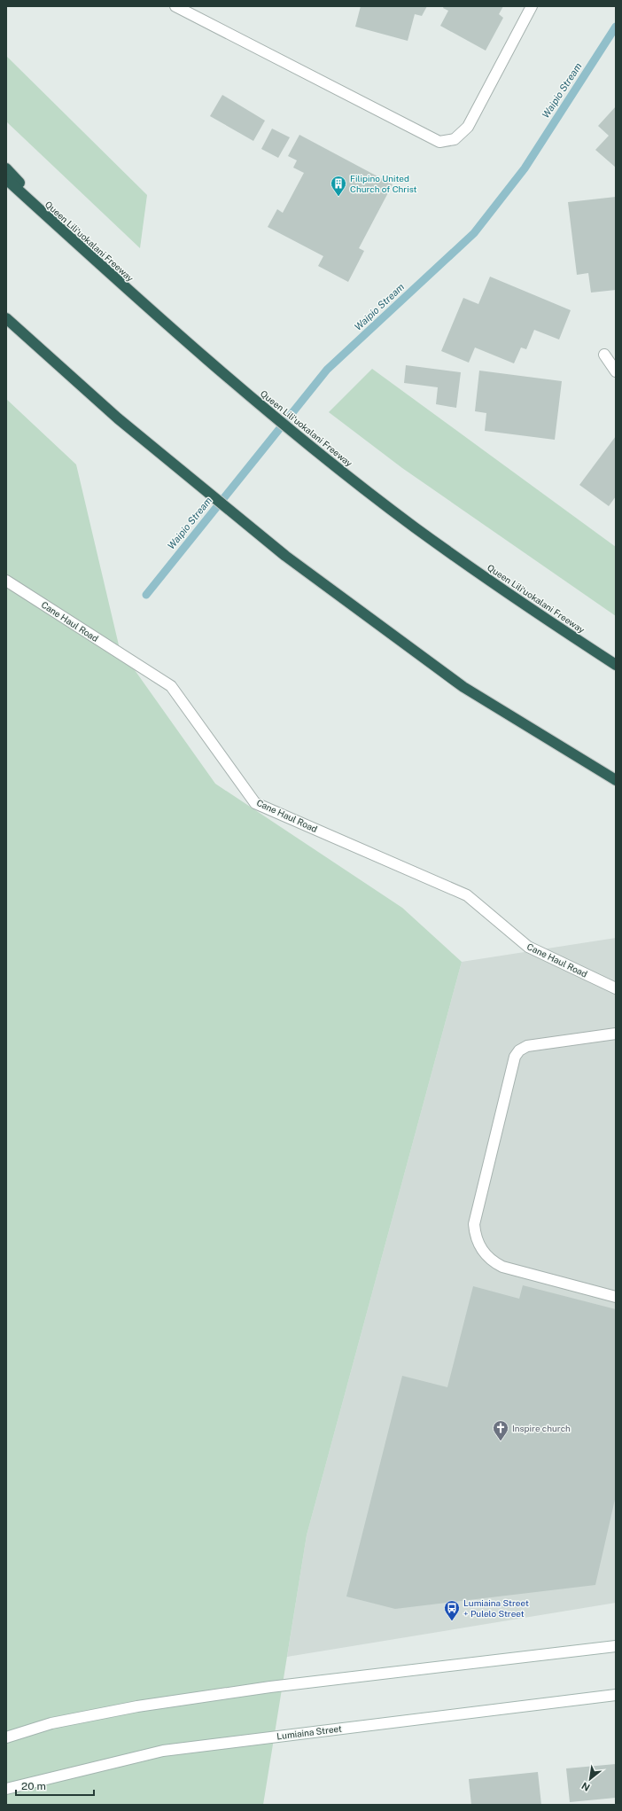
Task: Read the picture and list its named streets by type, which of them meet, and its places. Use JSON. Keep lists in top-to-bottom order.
{
  "streets": {
    "highway": ["Queen Liliʻuokalani Freeway"],
    "main road": ["Cane Haul Road", "Lumiaina Street"]
  },
  "water": ["Waipio Stream"],
  "places": {
    "building": ["Filipino United Church of Christ"],
    "church": ["Inspire church"],
    "bus stop": ["Lumiaina Street + Pulelo Street"]
  },
  "scale_bar": "20 m",
  "north": "bottom left"
}
